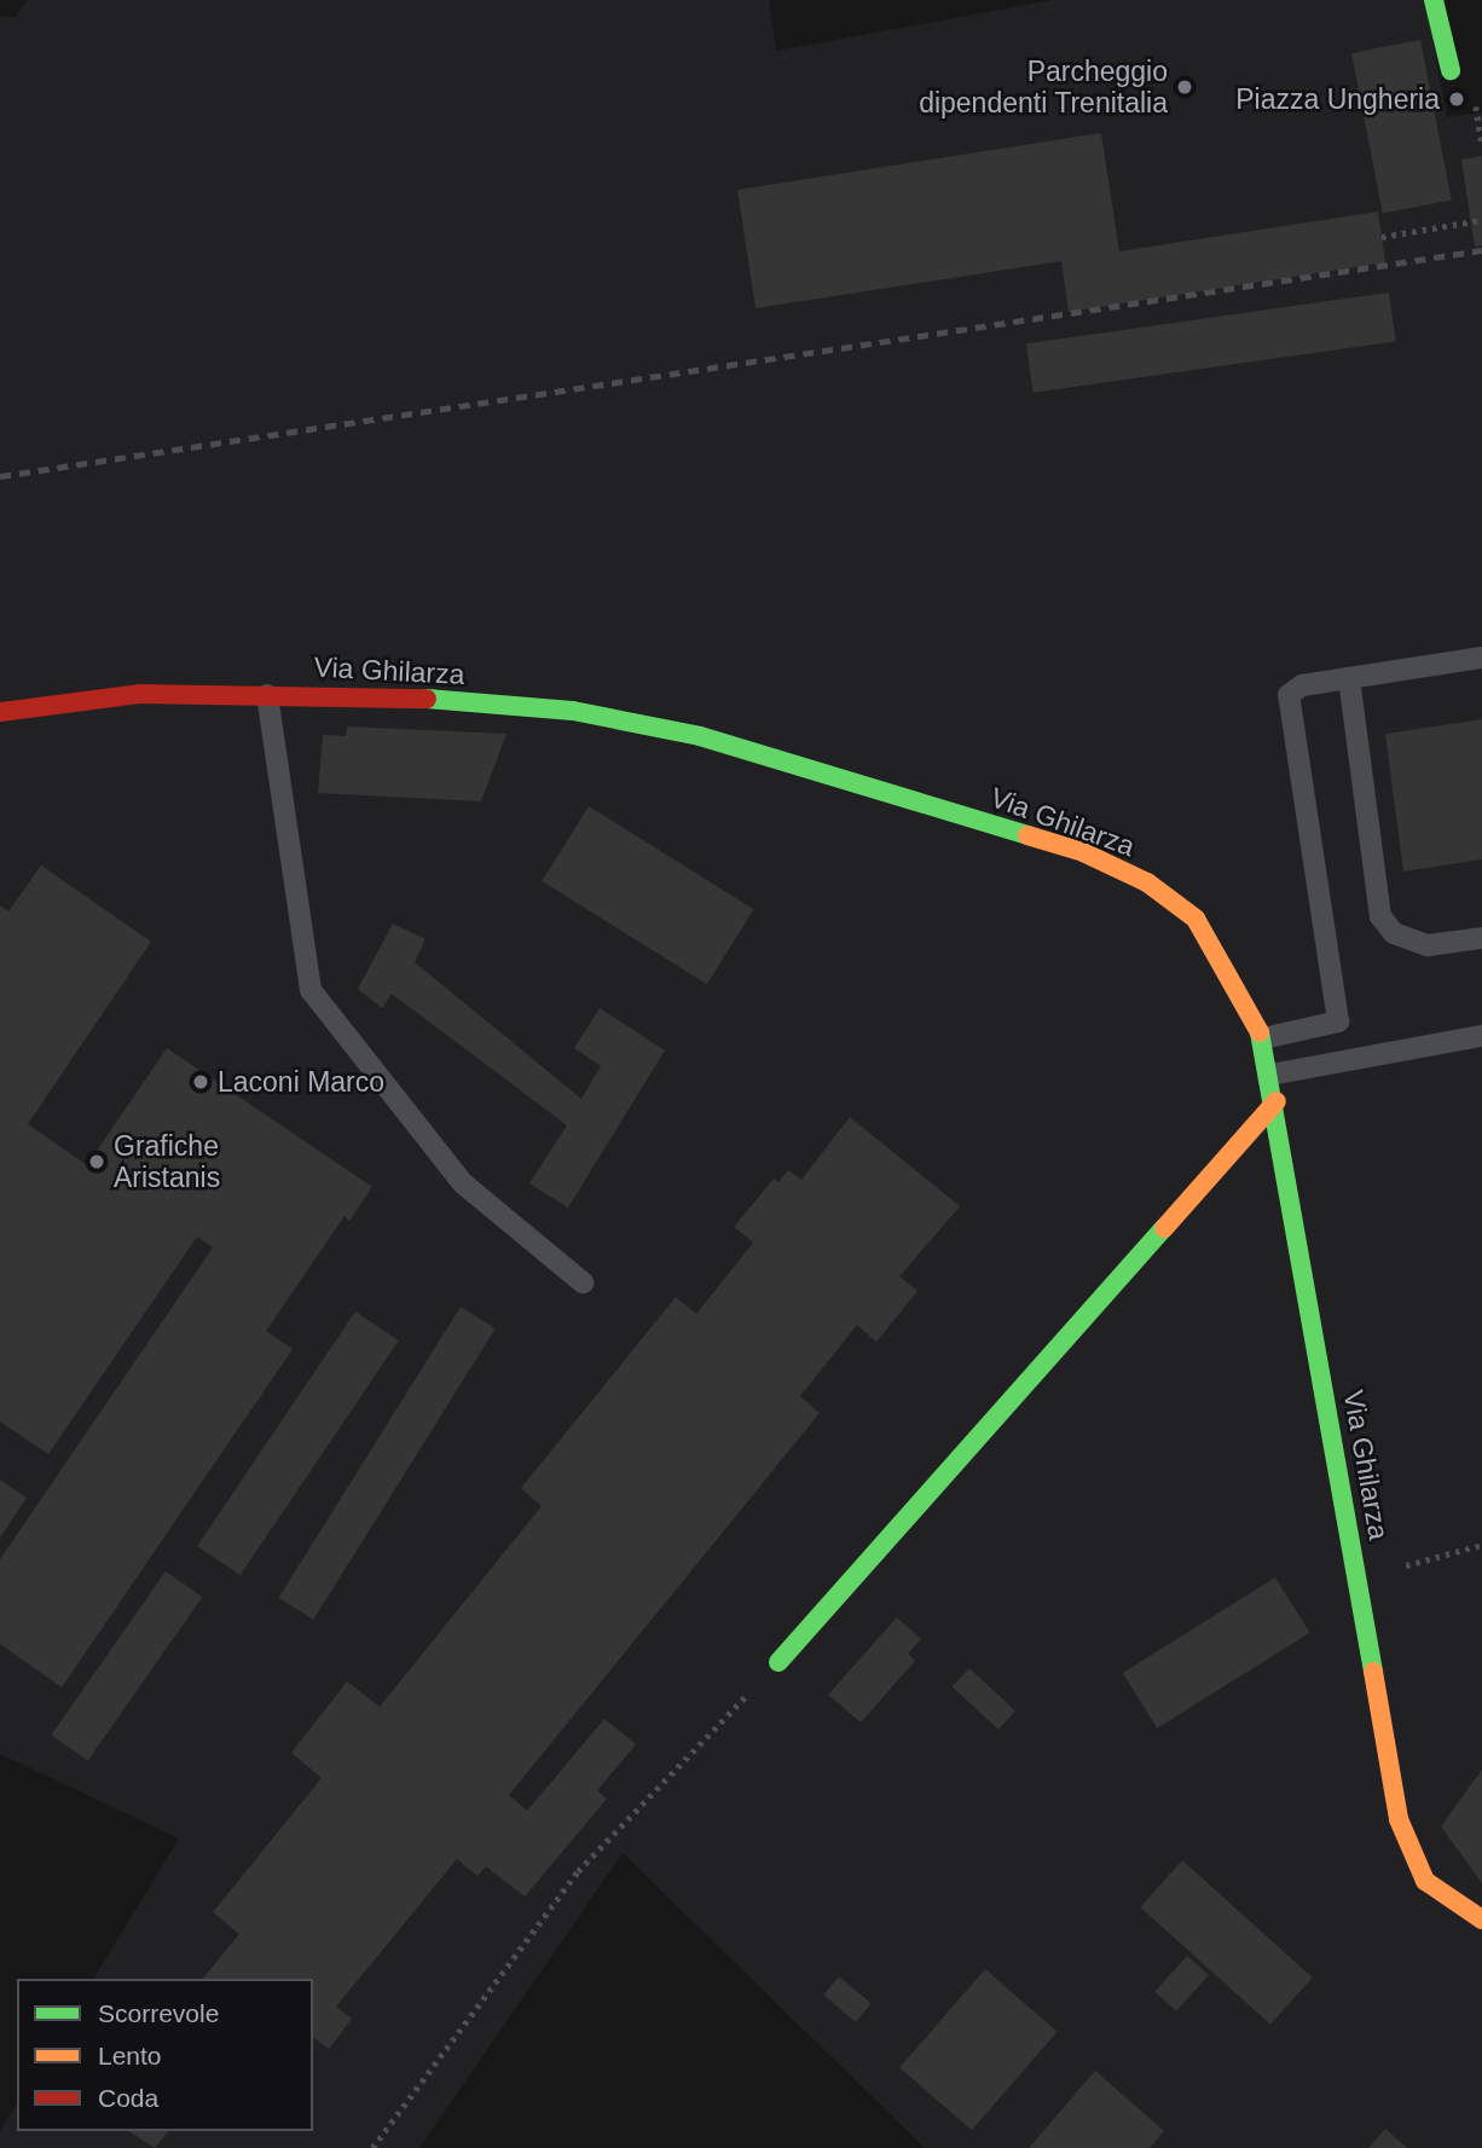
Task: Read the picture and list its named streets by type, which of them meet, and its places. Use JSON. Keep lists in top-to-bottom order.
{
  "streets": {
    "street": ["Via Ghilarza"]
  },
  "places": [
    "Parcheggio dipendenti Trenitalia",
    "Piazza Ungheria",
    "Laconi Marco",
    "Grafiche Aristanis"
  ],
  "legend": ["Scorrevole", "Lento", "Coda"]
}
